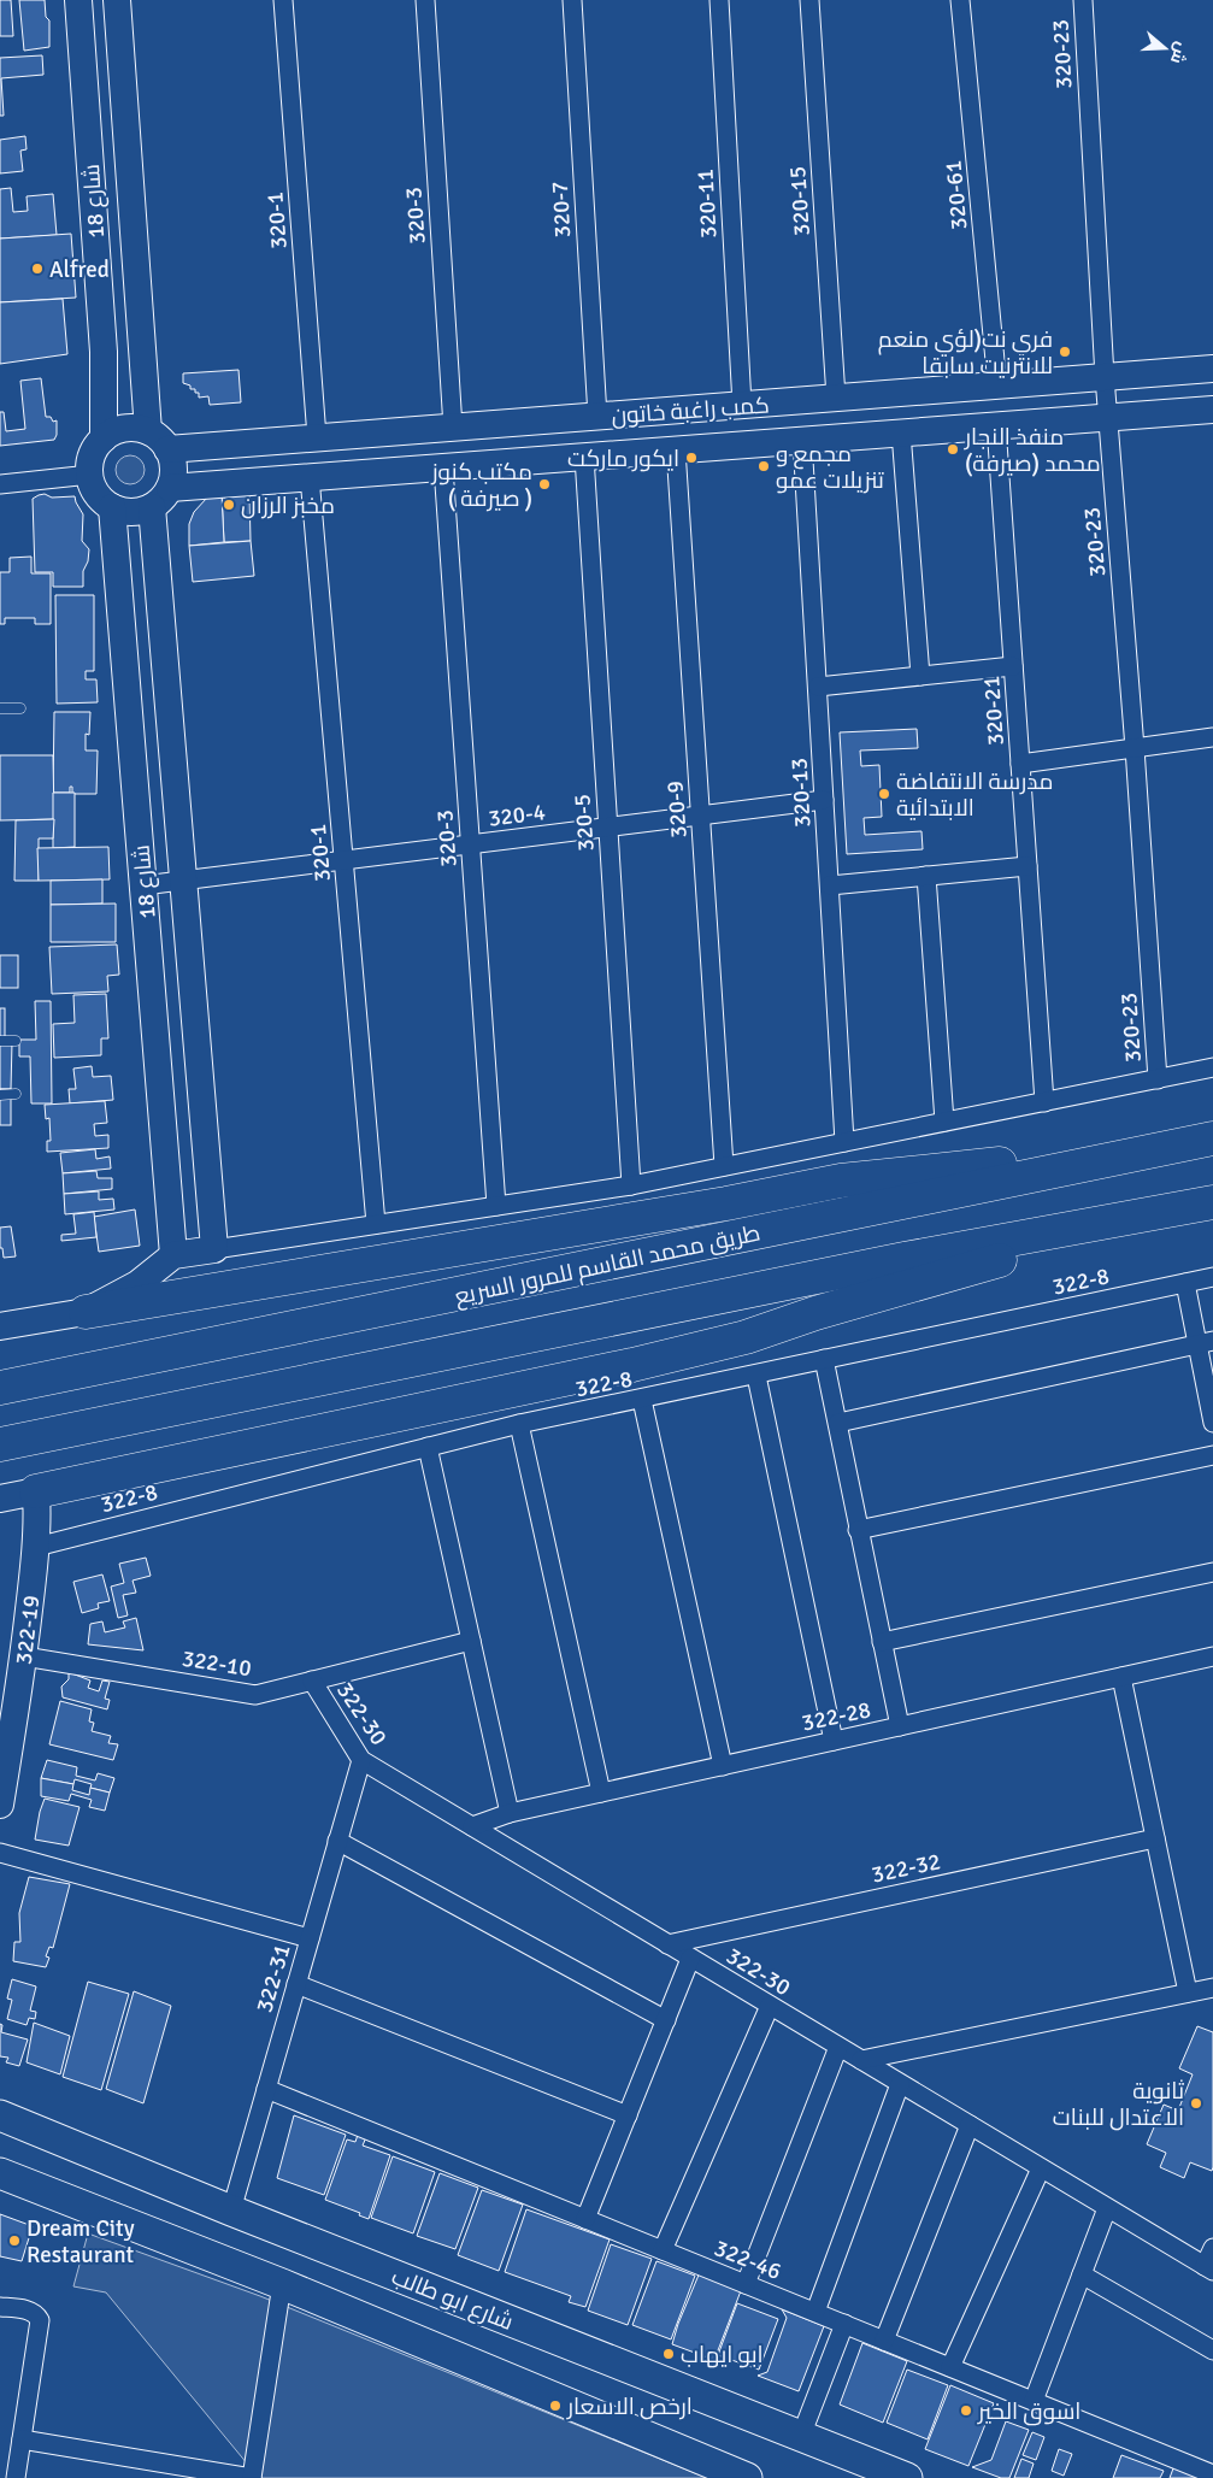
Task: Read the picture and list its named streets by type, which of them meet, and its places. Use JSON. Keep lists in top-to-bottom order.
{
  "streets": {
    "highway": ["طريق محمد القاسم للمرور السريع"],
    "main road": ["شارع ابو طالب"],
    "street": [
      "320-23",
      "320-61",
      "شارع 18",
      "320-15",
      "320-11",
      "320-7",
      "320-3",
      "320-1",
      "كمب راغبة خاتون",
      "320-21",
      "320-13",
      "320-9",
      "320-4",
      "320-5",
      "322-8",
      "322-19",
      "322-10",
      "322-30",
      "322-28",
      "322-32",
      "322-31",
      "322-46"
    ]
  },
  "crossings": [
    ["320-23", "كمب راغبة خاتون"],
    ["320-61", "كمب راغبة خاتون"],
    ["شارع 18", "كمب راغبة خاتون"],
    ["شارع 18", "320-4"],
    ["320-15", "كمب راغبة خاتون"],
    ["320-11", "كمب راغبة خاتون"],
    ["320-7", "كمب راغبة خاتون"],
    ["320-3", "كمب راغبة خاتون"],
    ["320-3", "320-4"],
    ["320-1", "كمب راغبة خاتون"],
    ["320-1", "320-4"],
    ["كمب راغبة خاتون", "320-21"],
    ["كمب راغبة خاتون", "320-13"],
    ["كمب راغبة خاتون", "320-9"],
    ["كمب راغبة خاتون", "320-5"],
    ["320-13", "320-4"],
    ["320-9", "320-4"],
    ["320-4", "320-5"],
    ["322-8", "322-19"],
    ["322-19", "322-10"],
    ["322-10", "322-30"],
    ["322-30", "322-28"],
    ["322-30", "322-32"],
    ["322-30", "322-31"],
    ["322-31", "322-46"],
    ["322-31", "شارع ابو طالب"]
  ],
  "places": [
    "Alfred",
    "فري نت(لؤي منعم للانترنيت سابقا",
    "منفذ النجار محمد (صيرفة)",
    "ايكور ماركت",
    "مجمع و تنزيلات عمو",
    "مكتب كنوز ( صيرفة )",
    "مخبز الرزان",
    "مدرسة الانتفاضة الابتدائية",
    "ثانوية الاعتدال للبنات",
    "Dream City Restaurant",
    "ابو ايهاب",
    "ارخص الاسعار",
    "اسوق الخير"
  ],
  "north": "right"
}
